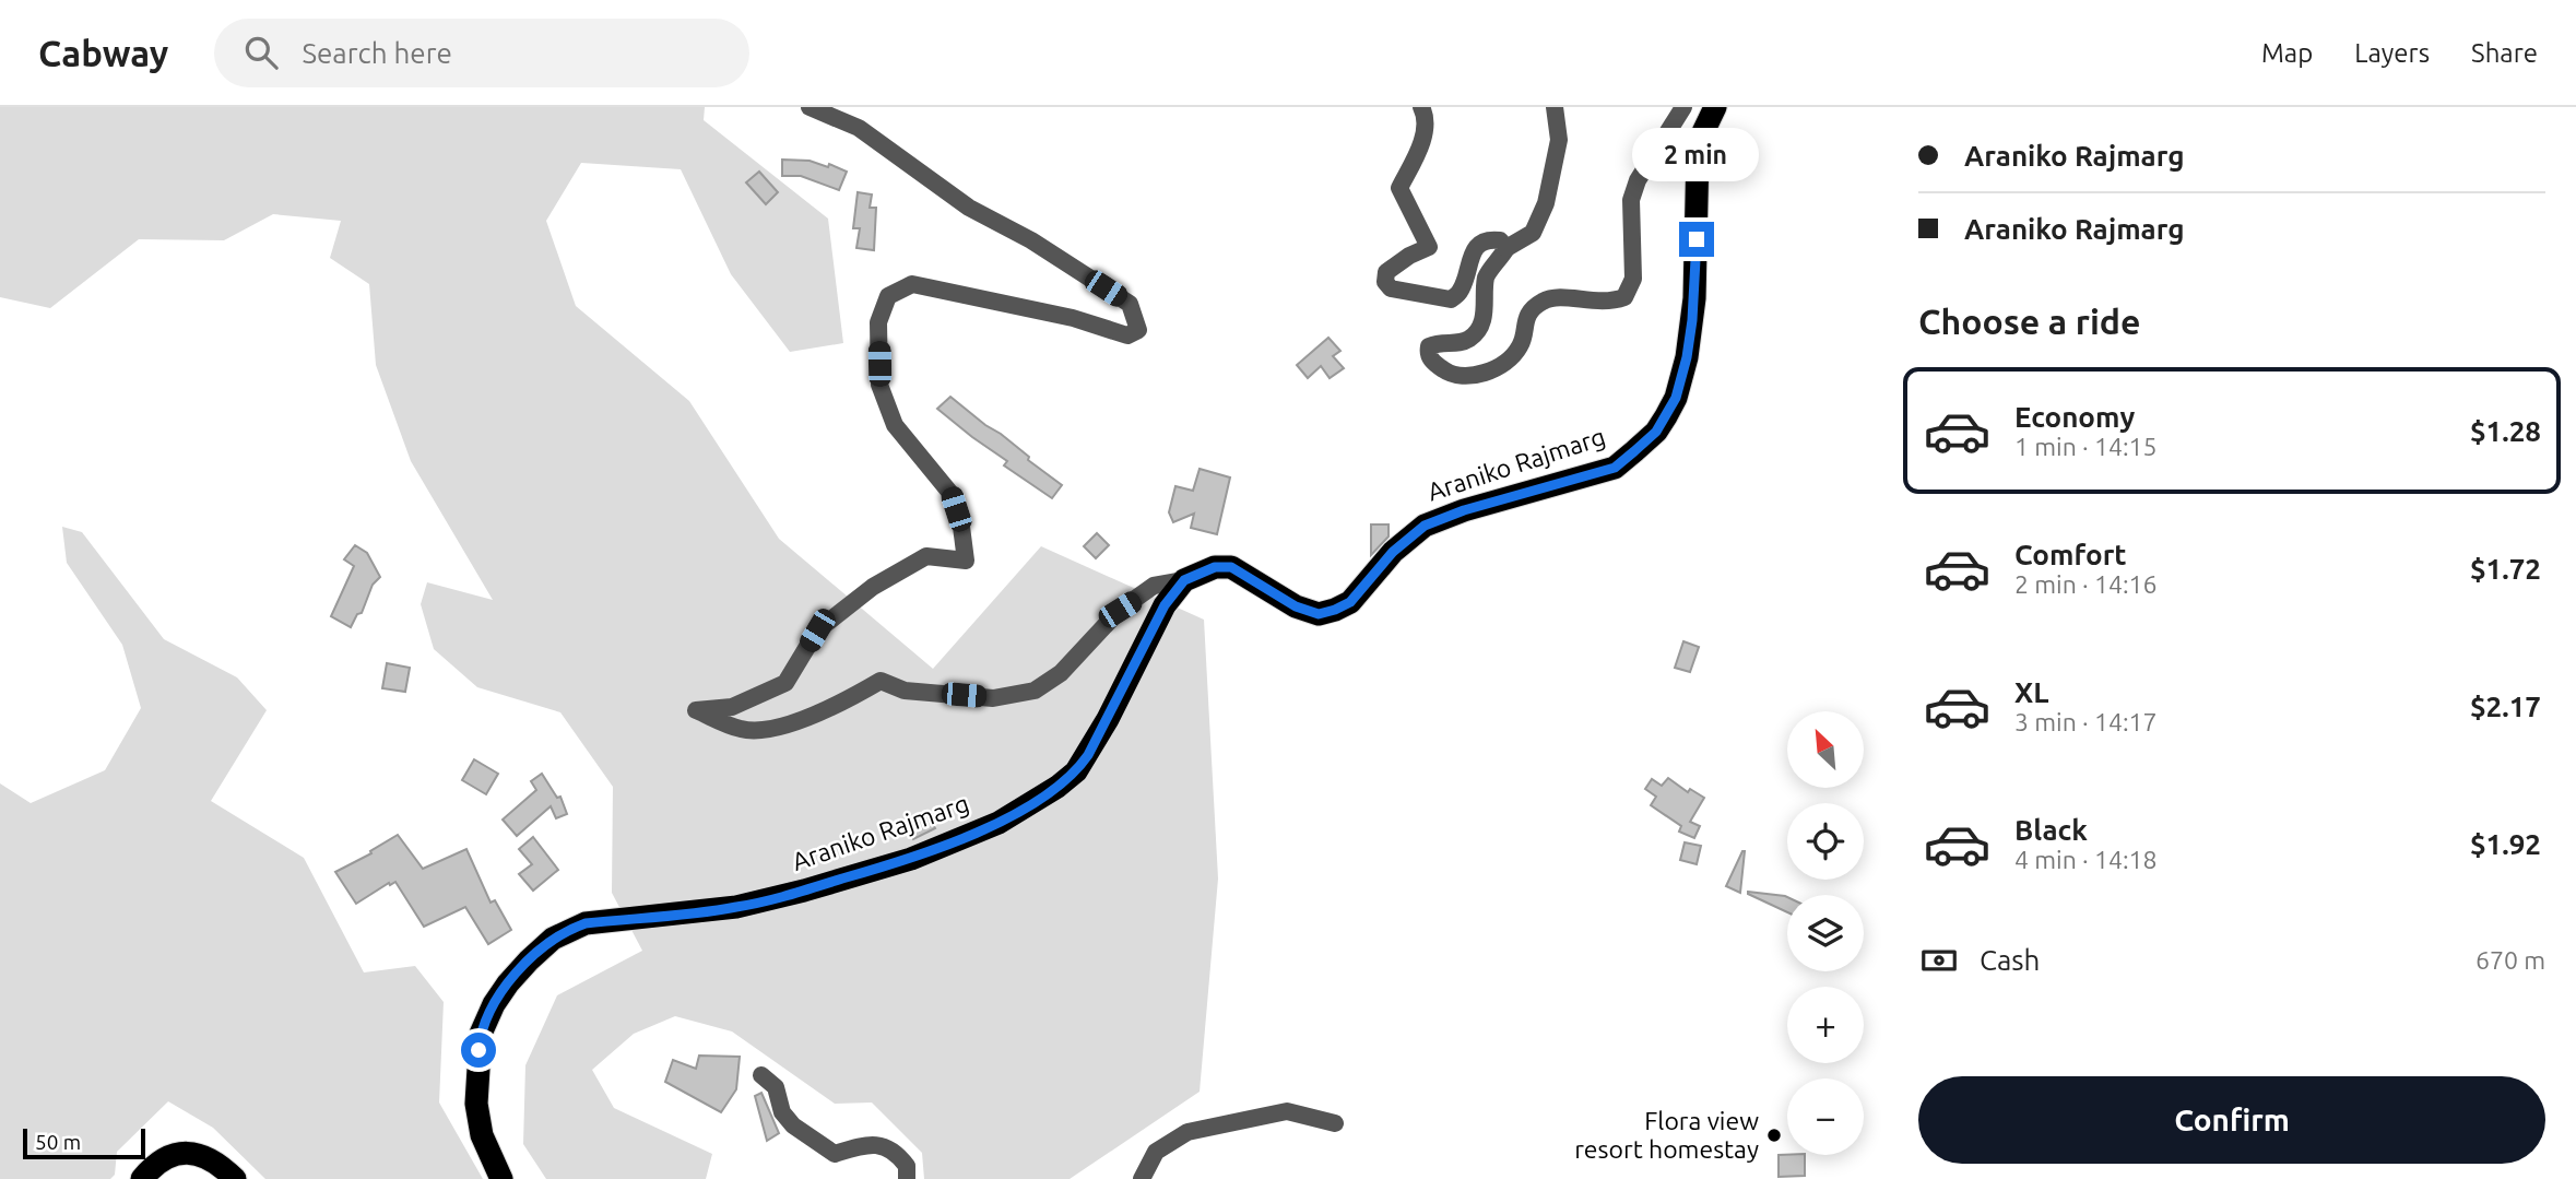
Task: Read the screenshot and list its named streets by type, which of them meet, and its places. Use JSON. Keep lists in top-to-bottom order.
{
  "streets": {
    "highway": ["Araniko Rajmarg"]
  },
  "places": ["Flora view resort homestay"],
  "scale_bar": "50 m",
  "north": "top left",
  "page": {
    "header": "Cabway",
    "search": "Search here",
    "nav": ["Map", "Layers", "Share"],
    "banner": ["Araniko Rajmarg", "Araniko Rajmarg"],
    "bubble": "2 min",
    "heading": "Choose a ride",
    "list": [
      {
        "name": "Economy",
        "note": "1 min · 14:15",
        "value": "$1.28"
      },
      {
        "name": "Comfort",
        "note": "2 min · 14:16",
        "value": "$1.72"
      },
      {
        "name": "XL",
        "note": "3 min · 14:17",
        "value": "$2.17"
      },
      {
        "name": "Black",
        "note": "4 min · 14:18",
        "value": "$1.92"
      }
    ],
    "map_buttons": ["+", "−"],
    "pay": ["Cash", "670 m"],
    "buttons": "Confirm",
    "scale": "50 m"
  }
}
